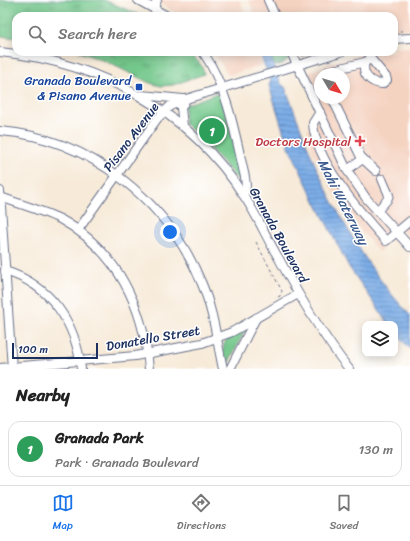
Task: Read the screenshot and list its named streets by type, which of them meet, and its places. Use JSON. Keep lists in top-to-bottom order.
{
  "streets": {
    "street": ["Pisano Avenue", "Granada Boulevard", "Donatello Street"]
  },
  "crossings": [
    ["Pisano Avenue", "Granada Boulevard"],
    ["Granada Boulevard", "Donatello Street"]
  ],
  "water": ["Mahi Waterway"],
  "places": {
    "transit": ["Granada Boulevard & Pisano Avenue"],
    "health": ["Doctors Hospital"]
  },
  "scale_bar": "100 m",
  "north": "bottom right",
  "page": {
    "search": "Search here",
    "pins": "1",
    "scale": "100 m",
    "heading": "Nearby",
    "list": [
      {
        "mark": "1",
        "name": "Granada Park",
        "note": "Park · Granada Boulevard",
        "value": "130 m"
      }
    ],
    "nav": ["Map", "Directions", "Saved"]
  }
}
